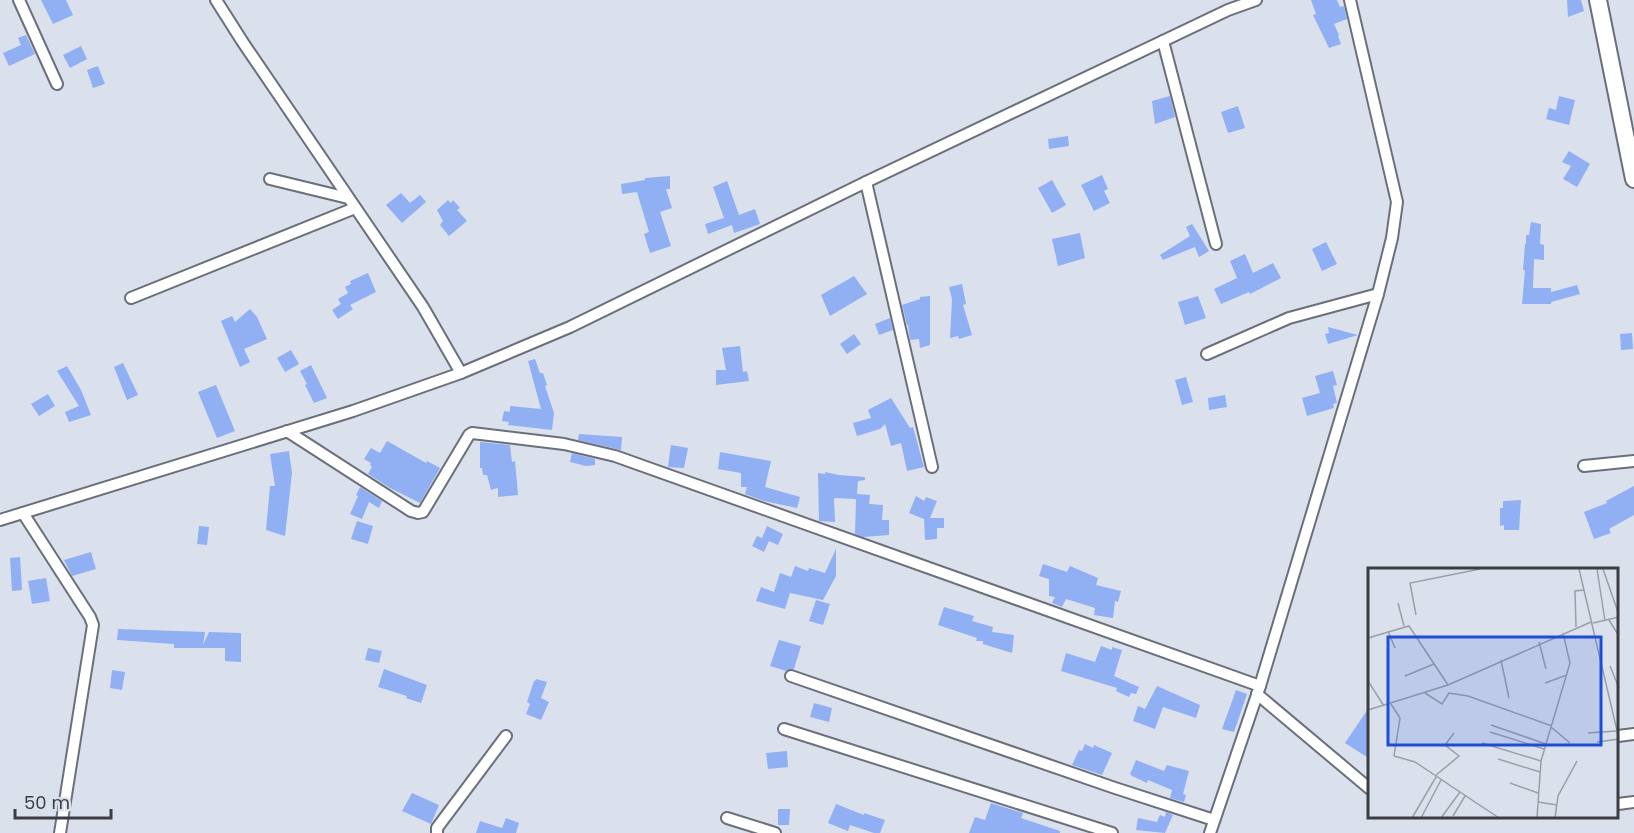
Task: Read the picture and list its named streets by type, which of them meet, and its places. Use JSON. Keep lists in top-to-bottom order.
{
  "scale_bar": "50 m"
}
